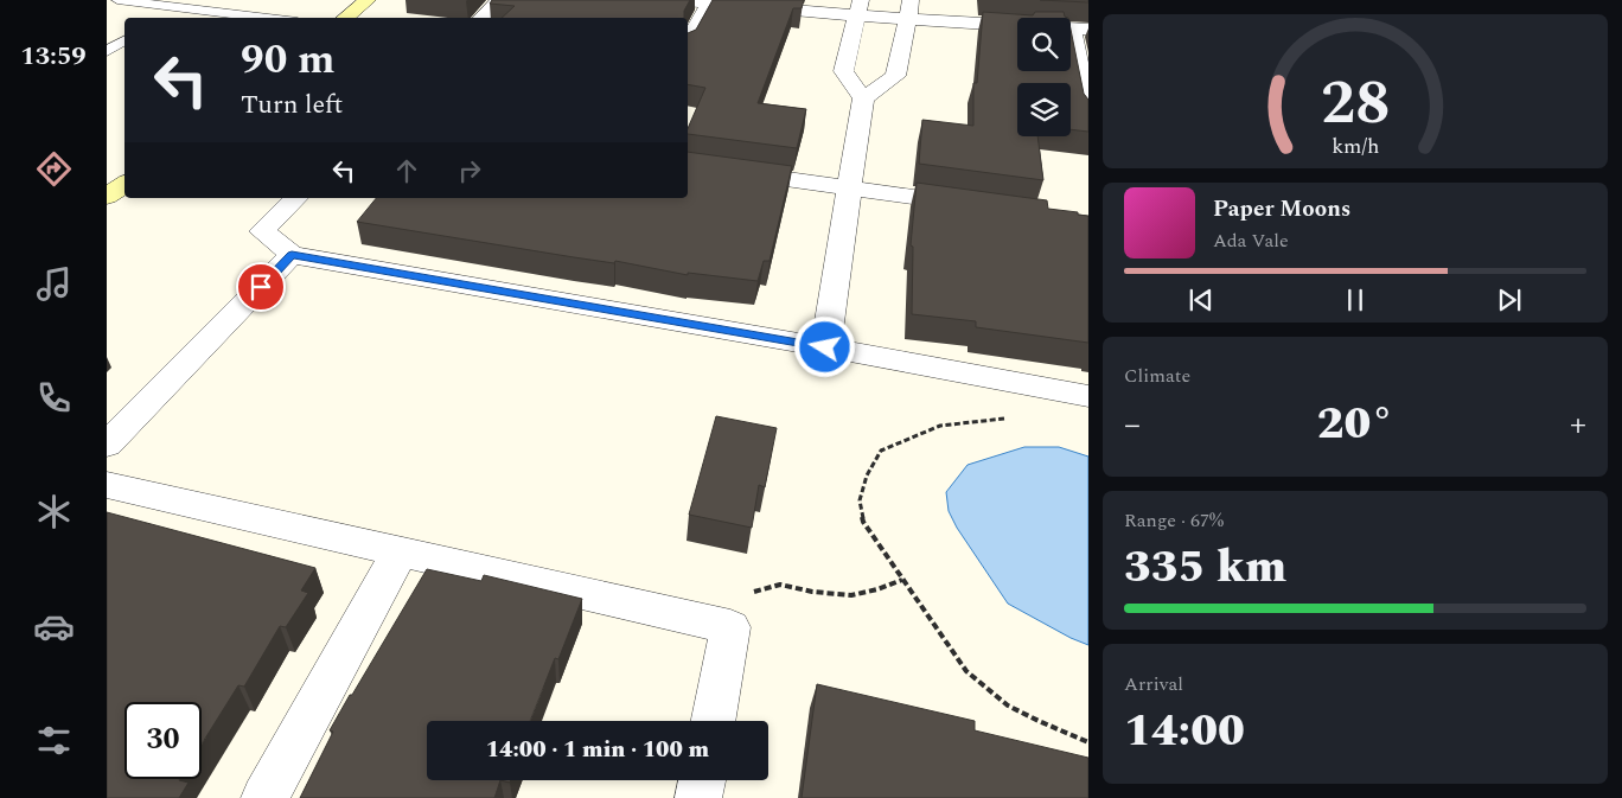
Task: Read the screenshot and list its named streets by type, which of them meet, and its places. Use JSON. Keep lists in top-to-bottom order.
{
  "page": {
    "tabs": "13:59",
    "turn": ["90 m", "Turn left"],
    "song": ["Paper Moons", "Ada Vale"],
    "tile": [
      "Climate",
      ["Range · 67%", "335 km"],
      ["Arrival", "14:00"]
    ],
    "heat": ["−", "20°", "+"],
    "limit": "30",
    "trip": "14:00 · 1 min · 100 m",
    "gauge": ["28", "km/h"]
  }
}
